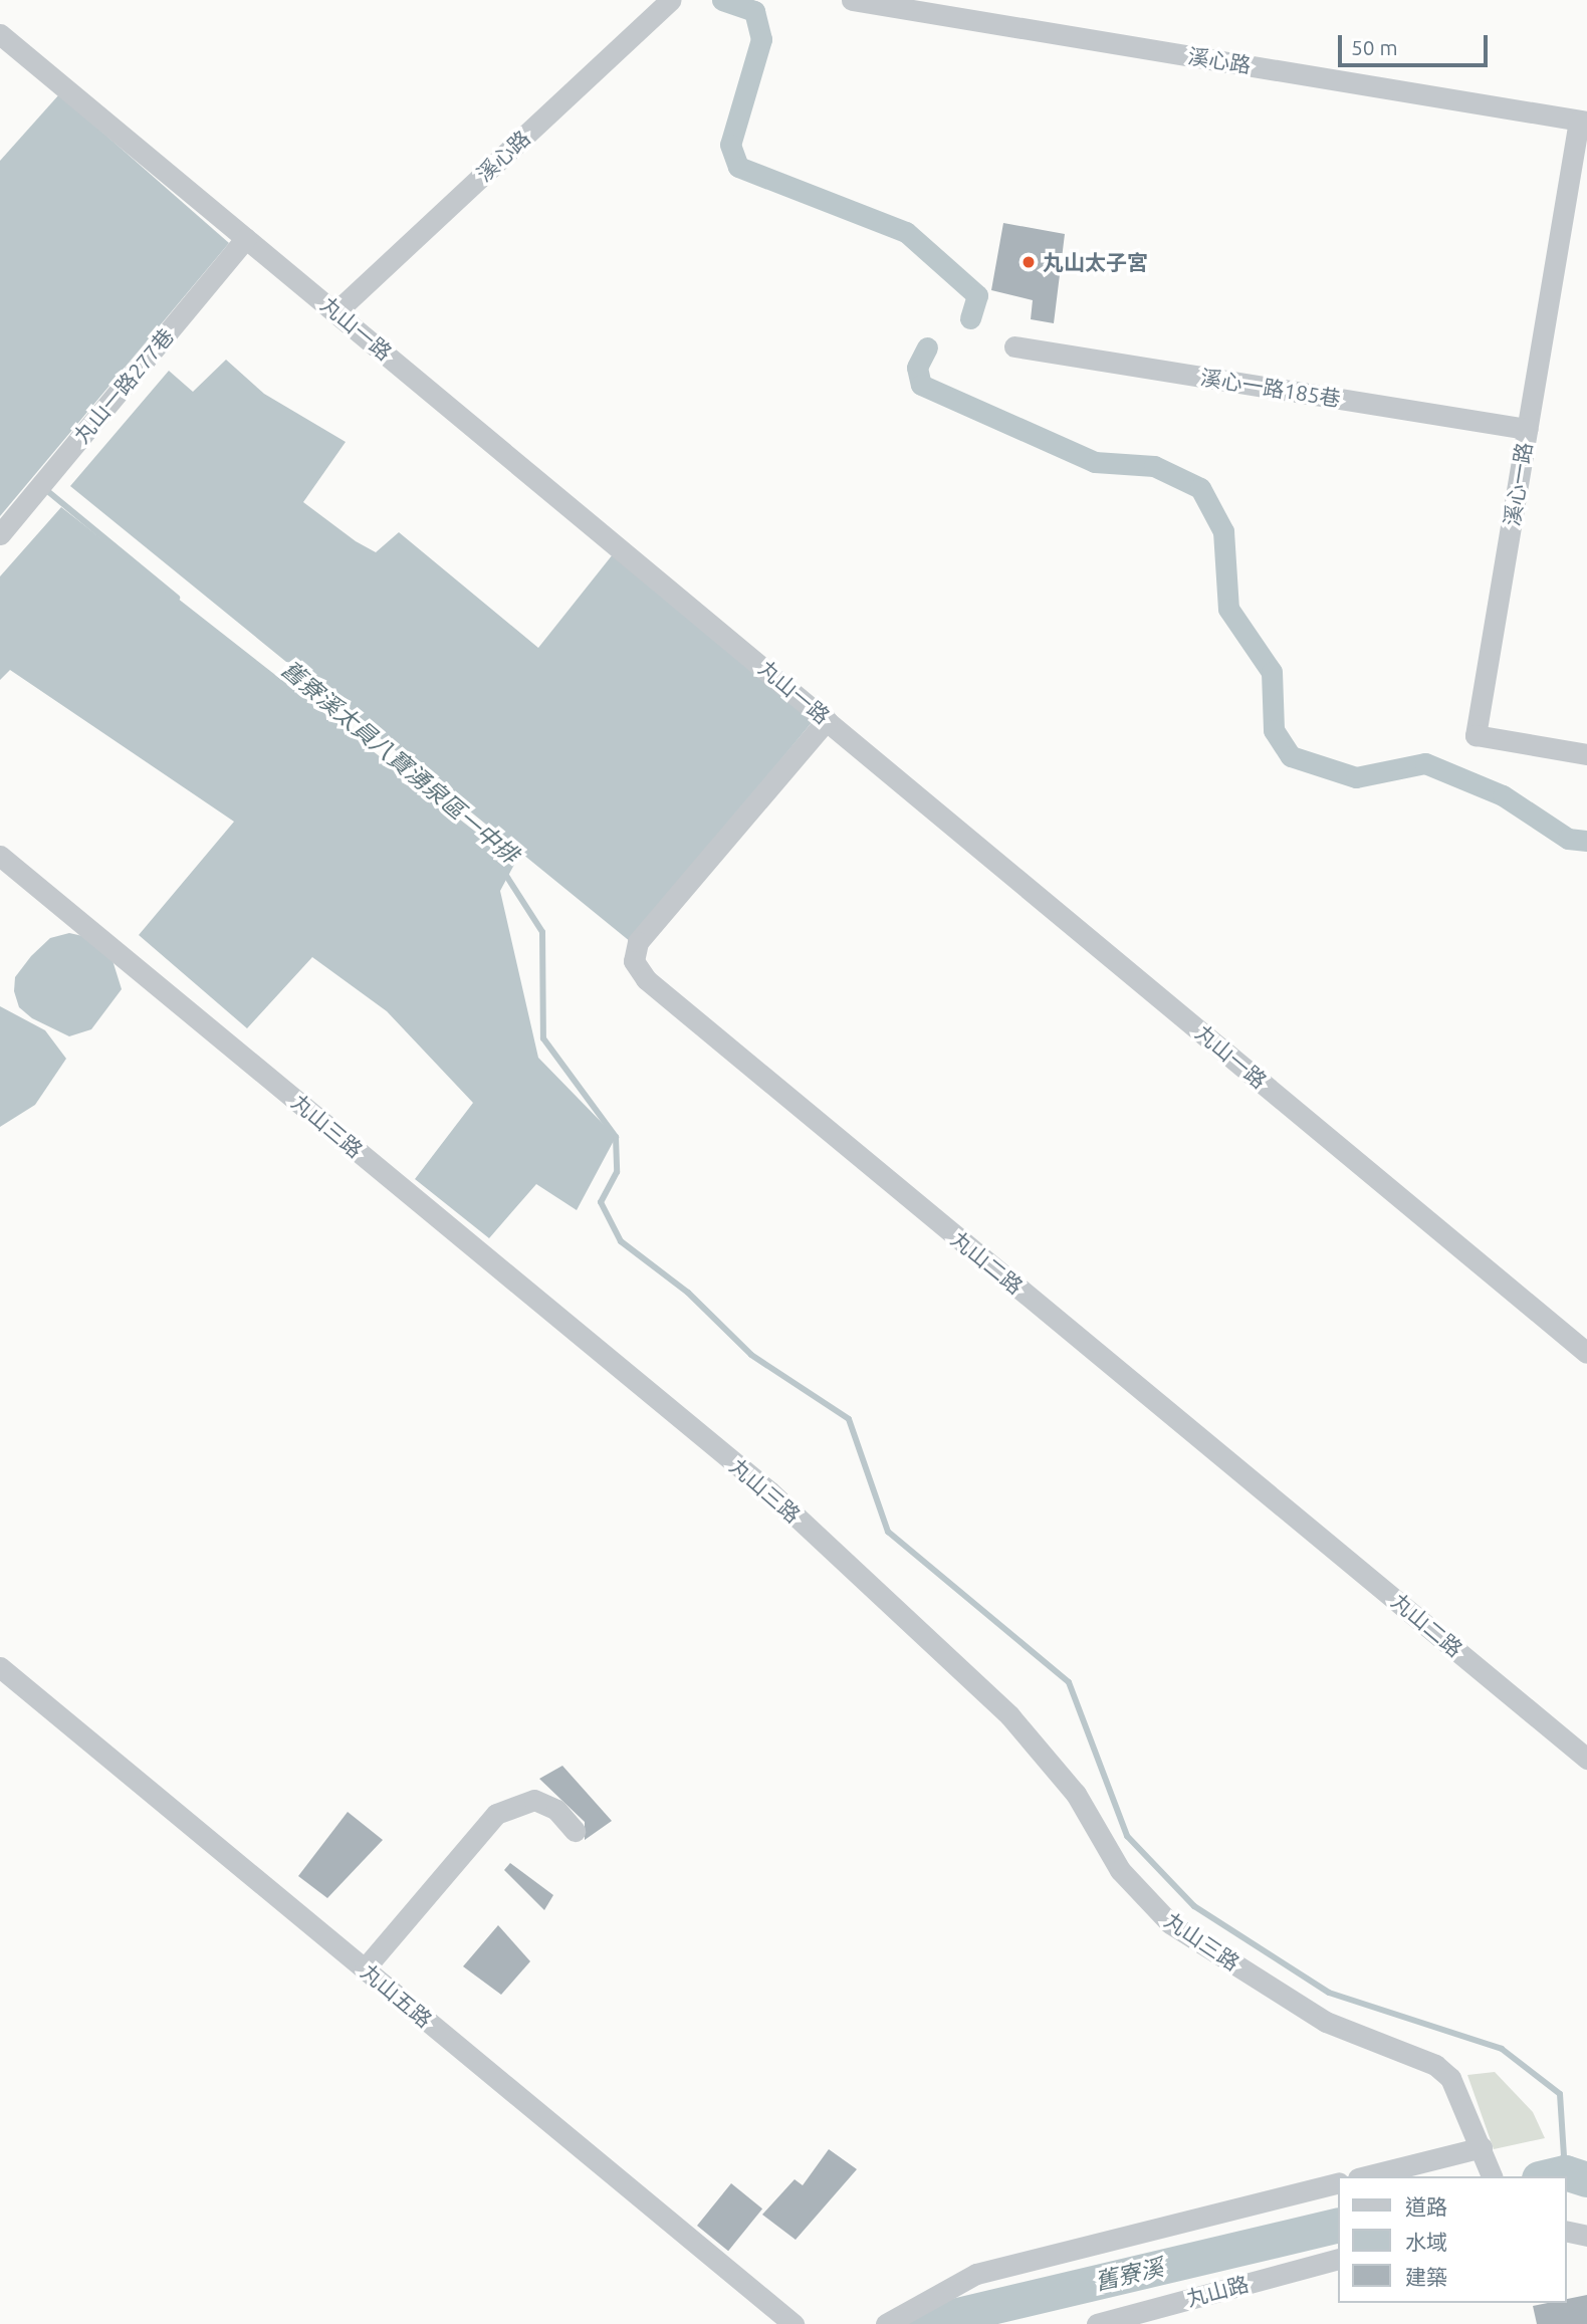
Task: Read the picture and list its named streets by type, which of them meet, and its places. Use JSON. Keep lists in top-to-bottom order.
{
  "streets": {
    "street": [
      "溪心路",
      "丸山一路",
      "丸山一路277巷",
      "溪心一路185巷",
      "溪心一路",
      "丸山三路",
      "丸山二路",
      "丸山五路",
      "丸山路"
    ]
  },
  "crossings": [
    ["溪心路", "丸山一路"],
    ["溪心路", "溪心一路"],
    ["丸山一路", "丸山一路277巷"],
    ["丸山一路", "丸山二路"],
    ["溪心一路185巷", "溪心一路"]
  ],
  "water": ["舊寮溪太員八寶湧泉區一中排", "舊寮溪"],
  "places": ["丸山太子宮"],
  "legend": ["道路", "水域", "建築"],
  "scale_bar": "50 m"
}
